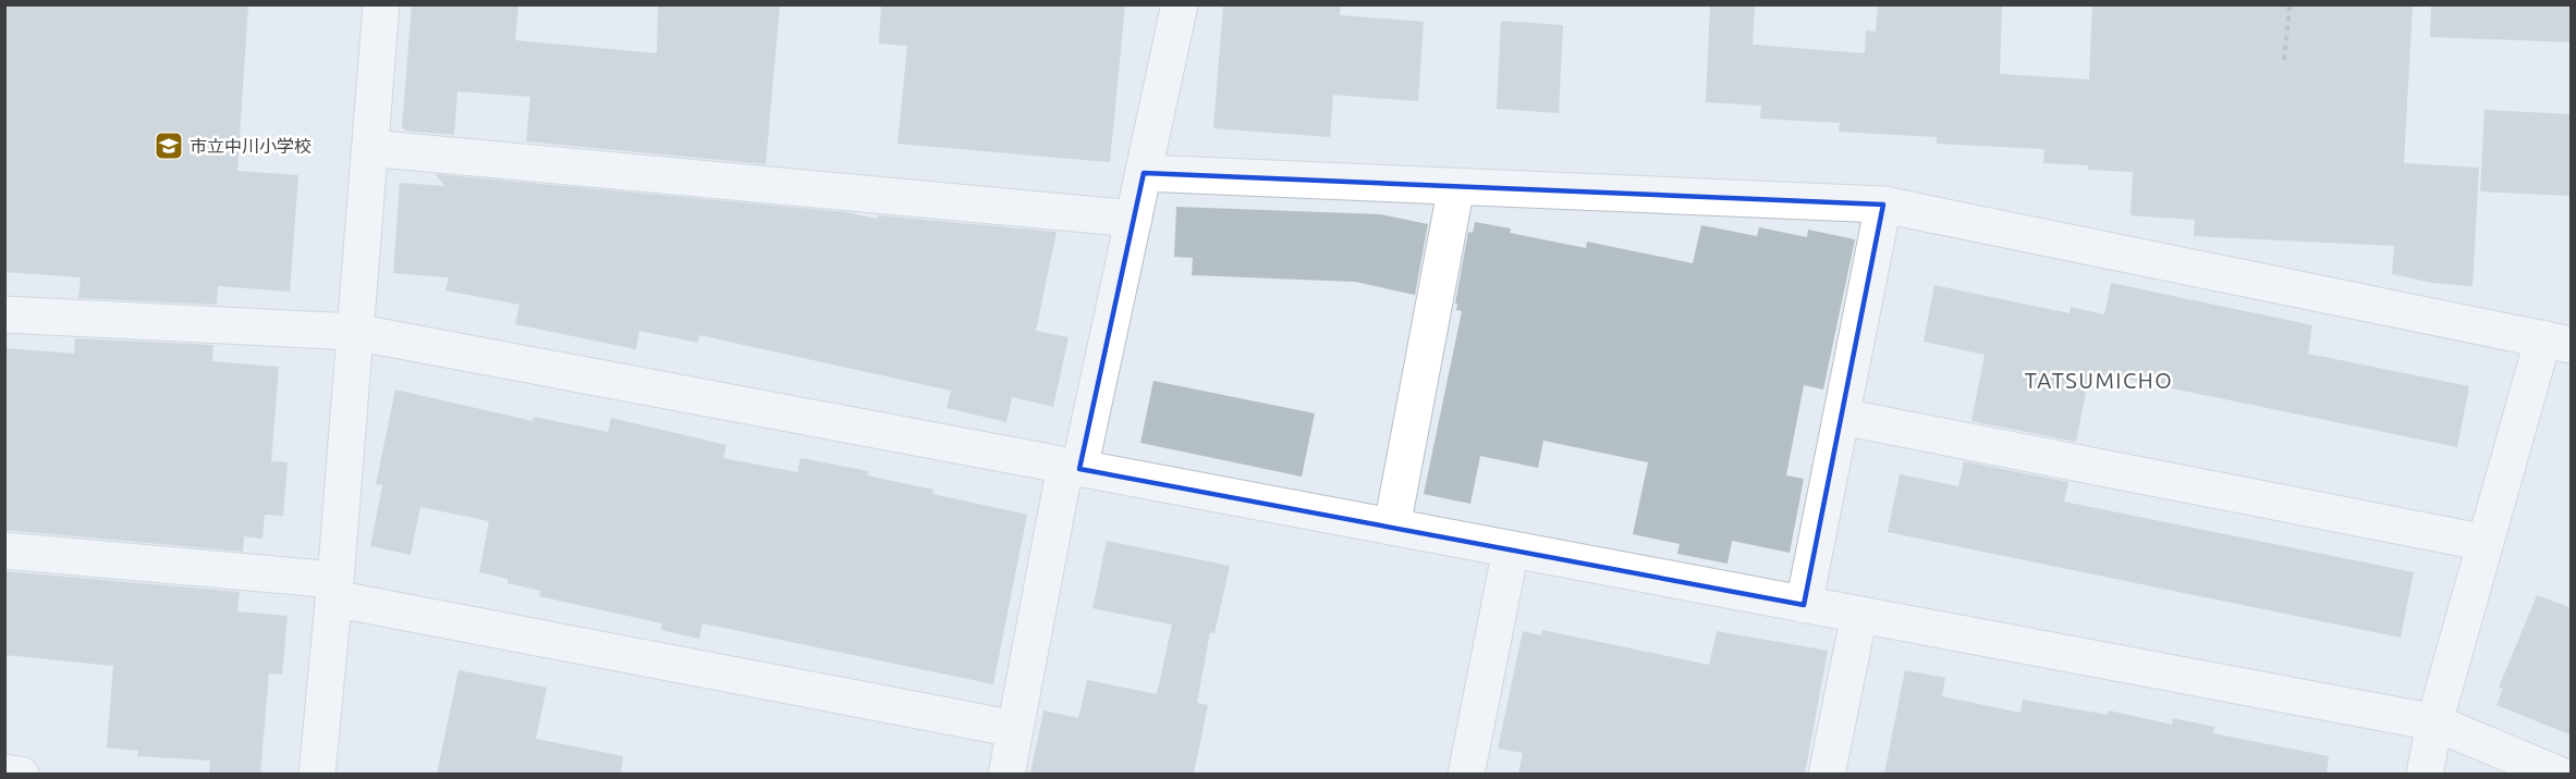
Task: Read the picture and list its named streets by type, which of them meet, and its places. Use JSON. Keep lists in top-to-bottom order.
{
  "districts": ["TATSUMICHO"],
  "places": {
    "school or university": ["市立中川小学校"]
  }
}
